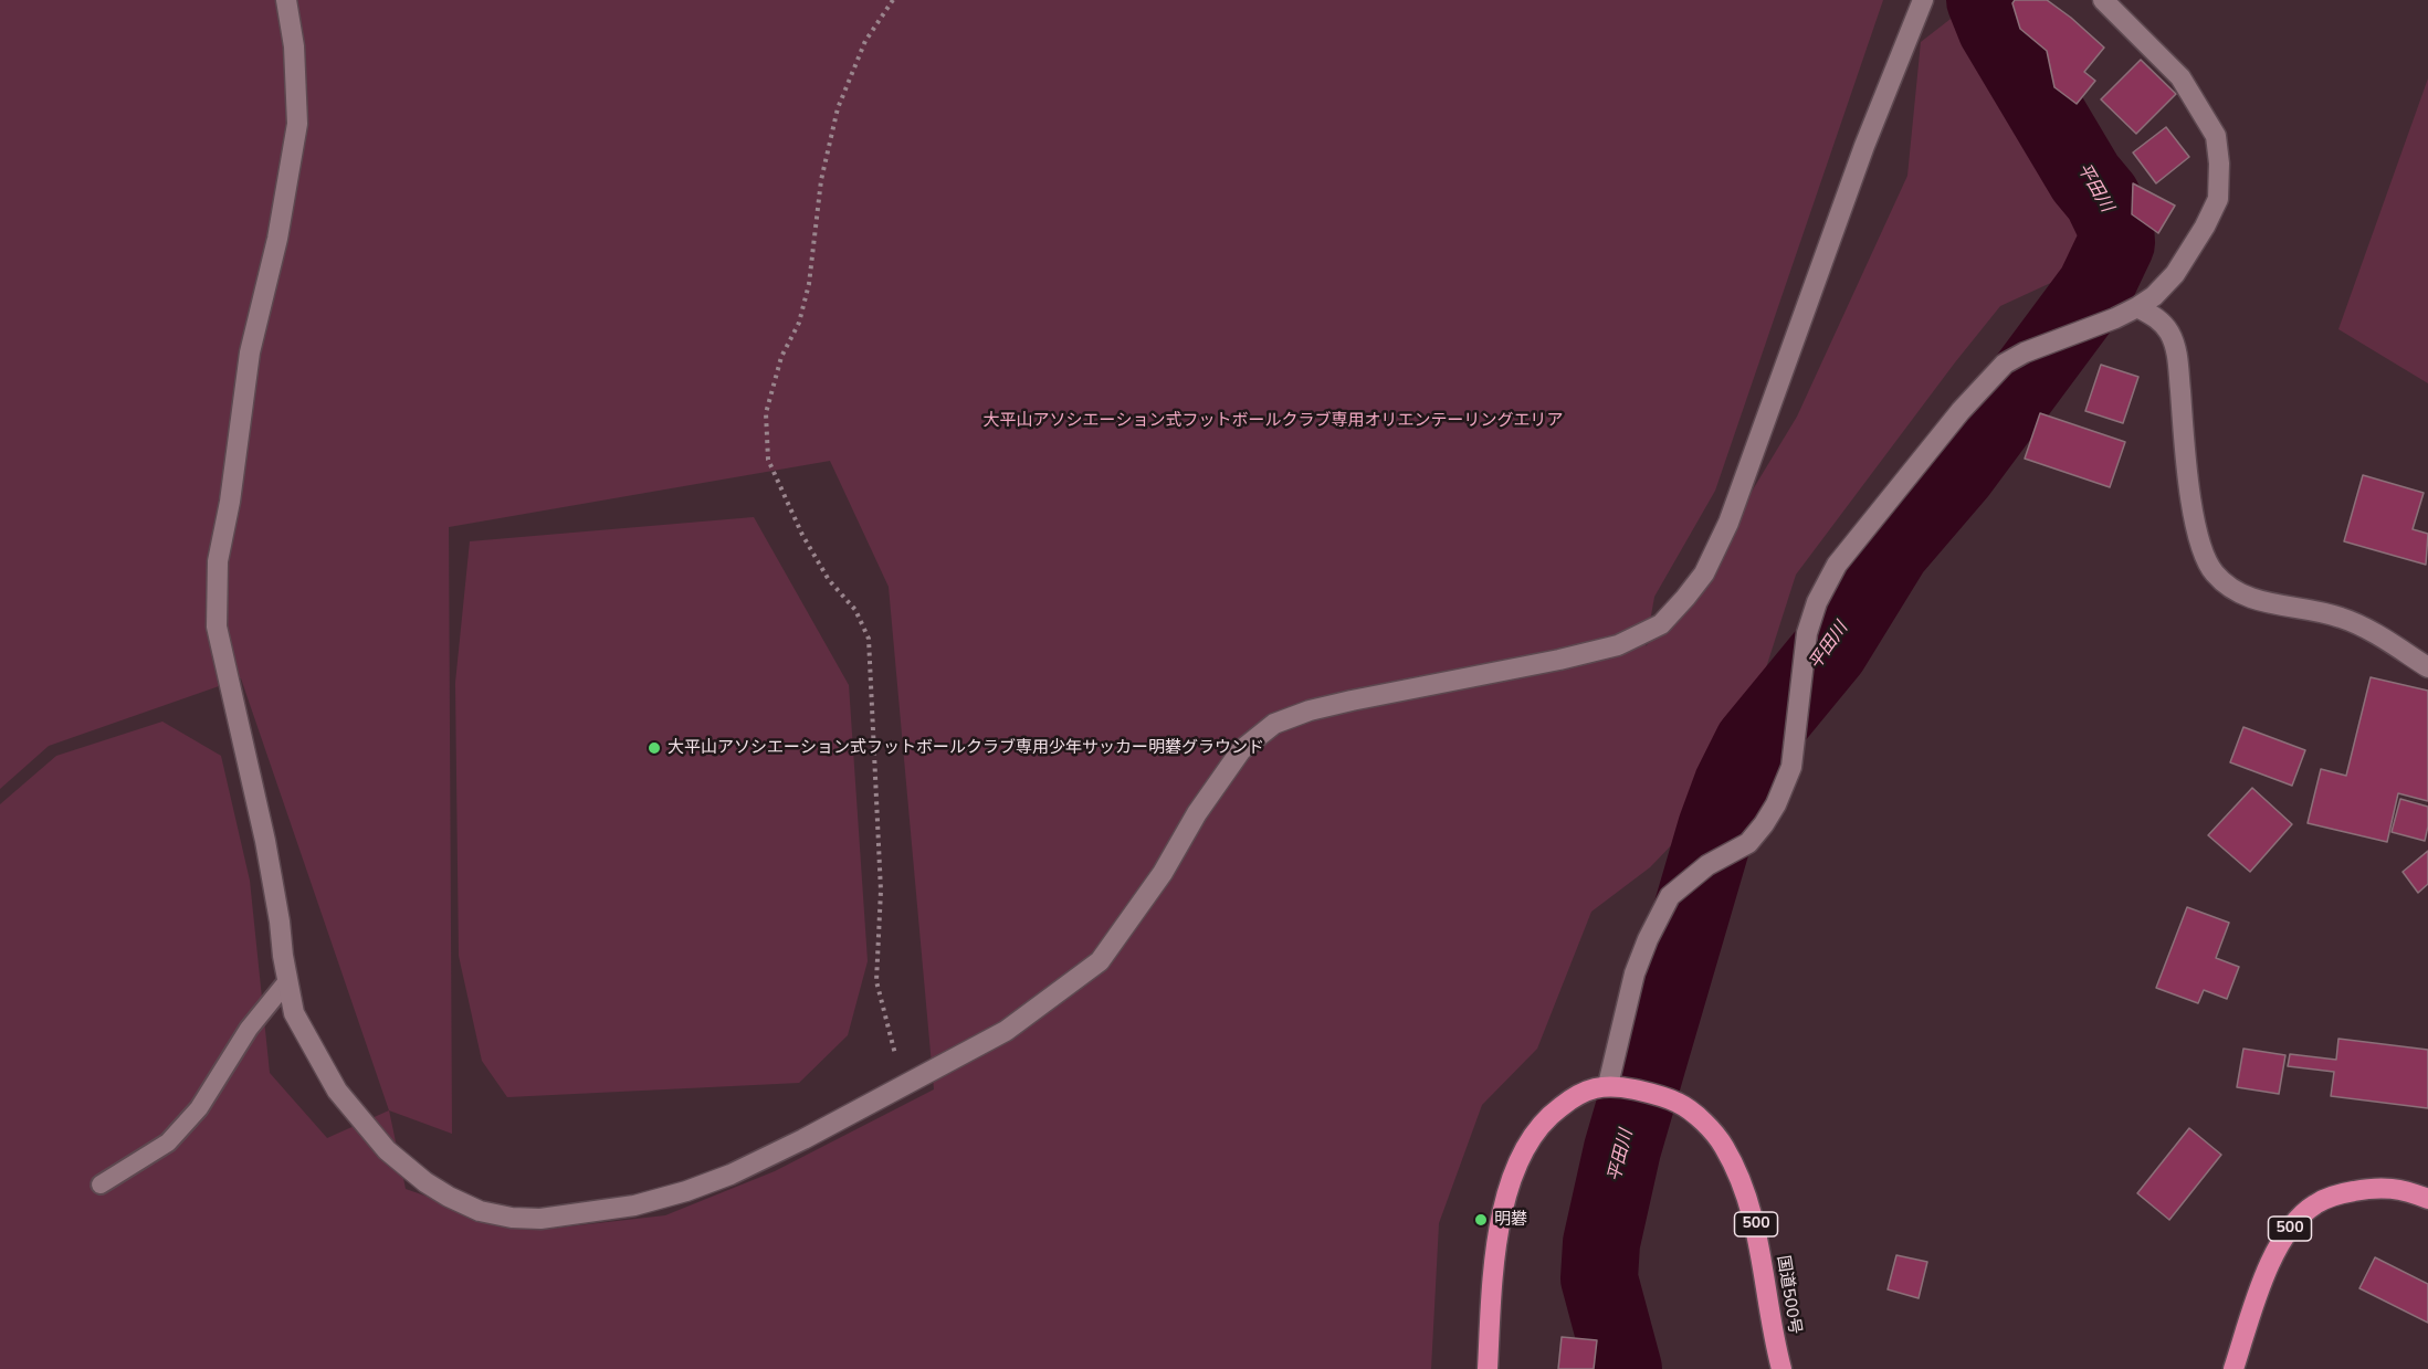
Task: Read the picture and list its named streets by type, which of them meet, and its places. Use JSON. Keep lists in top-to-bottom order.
{
  "streets": {
    "highway": ["500", "国道500号"]
  },
  "water": ["平田川"],
  "parks": ["大平山アソシエーション式フットボールクラブ専用オリエンテーリングエリア"],
  "places": ["大平山アソシエーション式フットボールクラブ専用少年サッカー明礬グラウンド", "明礬"]
}
